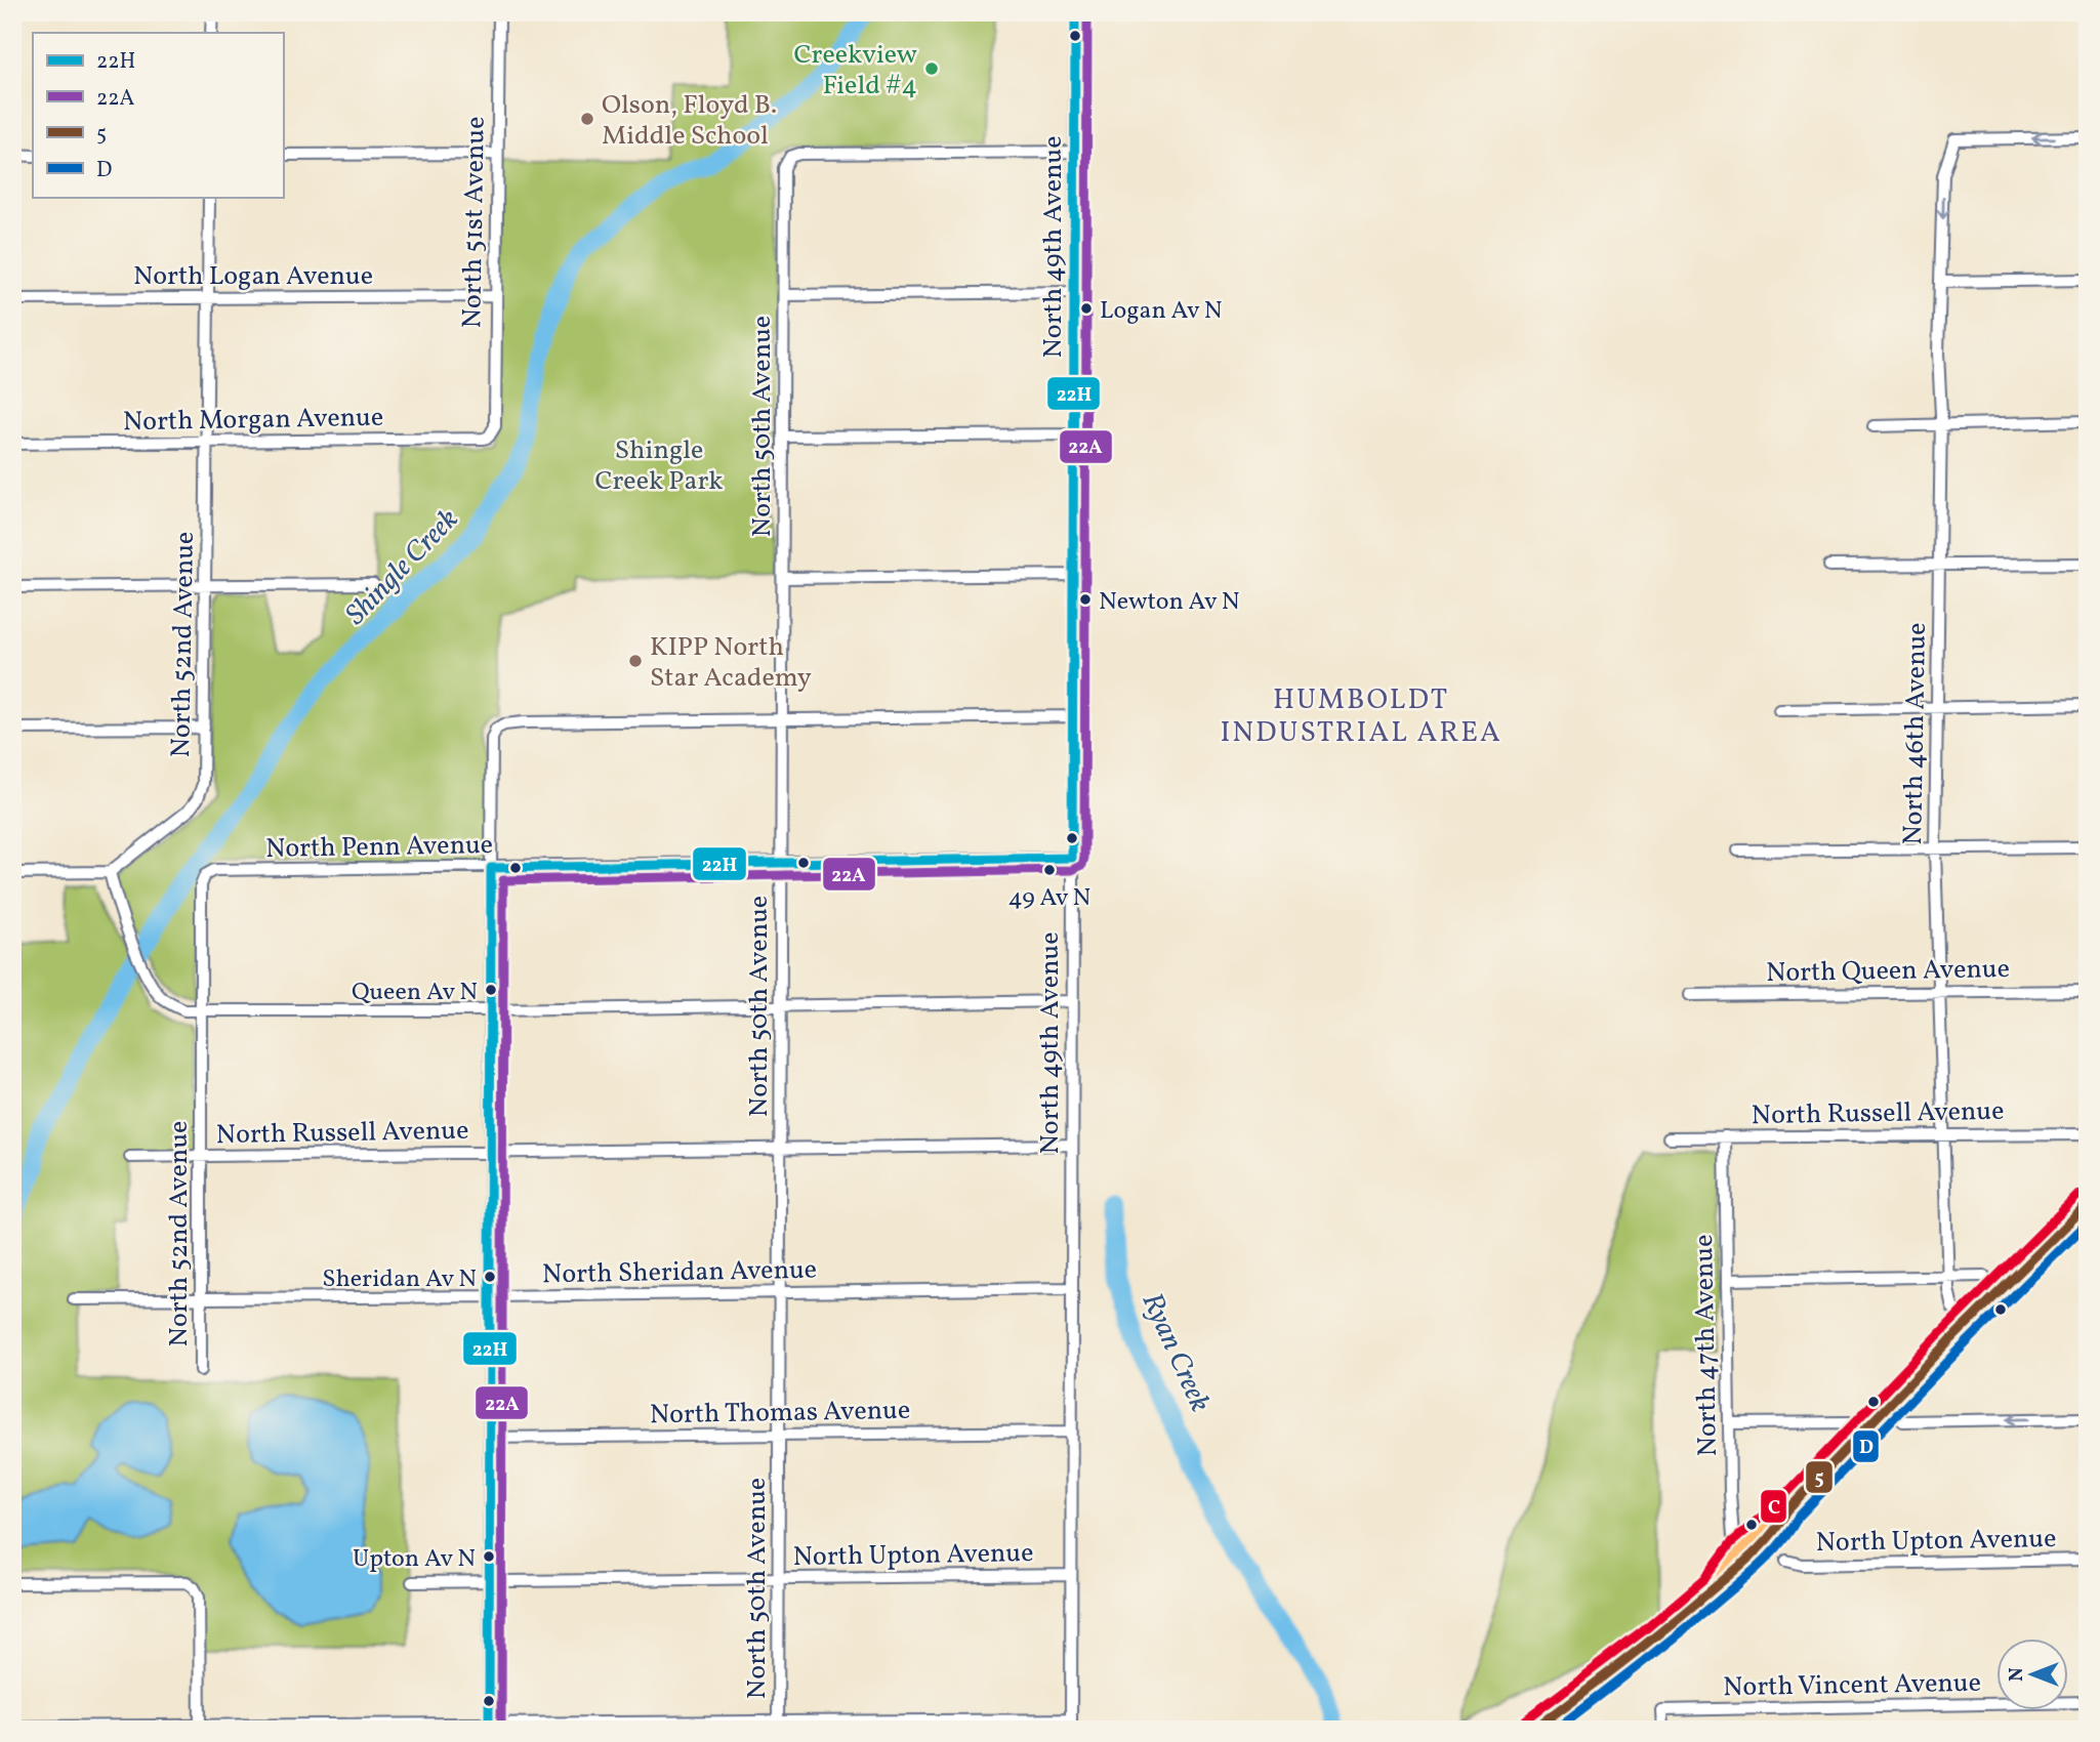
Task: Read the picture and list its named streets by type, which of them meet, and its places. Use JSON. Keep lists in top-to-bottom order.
{
  "streets": {
    "street": [
      "North 51st Avenue",
      "North 49th Avenue",
      "North Logan Avenue",
      "North Morgan Avenue",
      "North 50th Avenue",
      "North 52nd Avenue",
      "North 46th Avenue",
      "North Penn Avenue",
      "North Queen Avenue",
      "North Russell Avenue",
      "North Sheridan Avenue",
      "North 47th Avenue",
      "North Thomas Avenue",
      "North Upton Avenue",
      "North Vincent Avenue"
    ]
  },
  "crossings": [
    ["North 51st Avenue", "North Logan Avenue"],
    ["North 51st Avenue", "North Morgan Avenue"],
    ["North 49th Avenue", "North 50th Avenue"],
    ["North 49th Avenue", "North Penn Avenue"],
    ["North 49th Avenue", "North Russell Avenue"],
    ["North 49th Avenue", "North Sheridan Avenue"],
    ["North 49th Avenue", "North Thomas Avenue"],
    ["North 49th Avenue", "North Upton Avenue"],
    ["North Logan Avenue", "North 52nd Avenue"],
    ["North Morgan Avenue", "North 52nd Avenue"],
    ["North 50th Avenue", "North Penn Avenue"],
    ["North 50th Avenue", "North Russell Avenue"],
    ["North 50th Avenue", "North Sheridan Avenue"],
    ["North 50th Avenue", "North Thomas Avenue"],
    ["North 50th Avenue", "North Upton Avenue"],
    ["North 52nd Avenue", "North Penn Avenue"],
    ["North 52nd Avenue", "North Russell Avenue"],
    ["North 52nd Avenue", "North Sheridan Avenue"],
    ["North 46th Avenue", "North Queen Avenue"],
    ["North 46th Avenue", "North Russell Avenue"],
    ["North Russell Avenue", "North 47th Avenue"]
  ],
  "districts": ["HUMBOLDT INDUSTRIAL AREA"],
  "water": ["Shingle Creek", "Ryan Creek"],
  "parks": ["Shingle Creek Park"],
  "places": [
    "Creekview Field #4",
    "Olson, Floyd B. Middle School",
    "Logan Av N",
    "Newton Av N",
    "KIPP North Star Academy",
    "49 Av N",
    "Queen Av N",
    "Sheridan Av N",
    "Upton Av N"
  ],
  "lines": [
    "transit line 22H",
    "transit line 22A",
    "transit line C",
    "transit line 5",
    "transit line D"
  ],
  "legend": [
    "22H",
    "22A",
    "5",
    "D"
  ],
  "north": "left"
}
